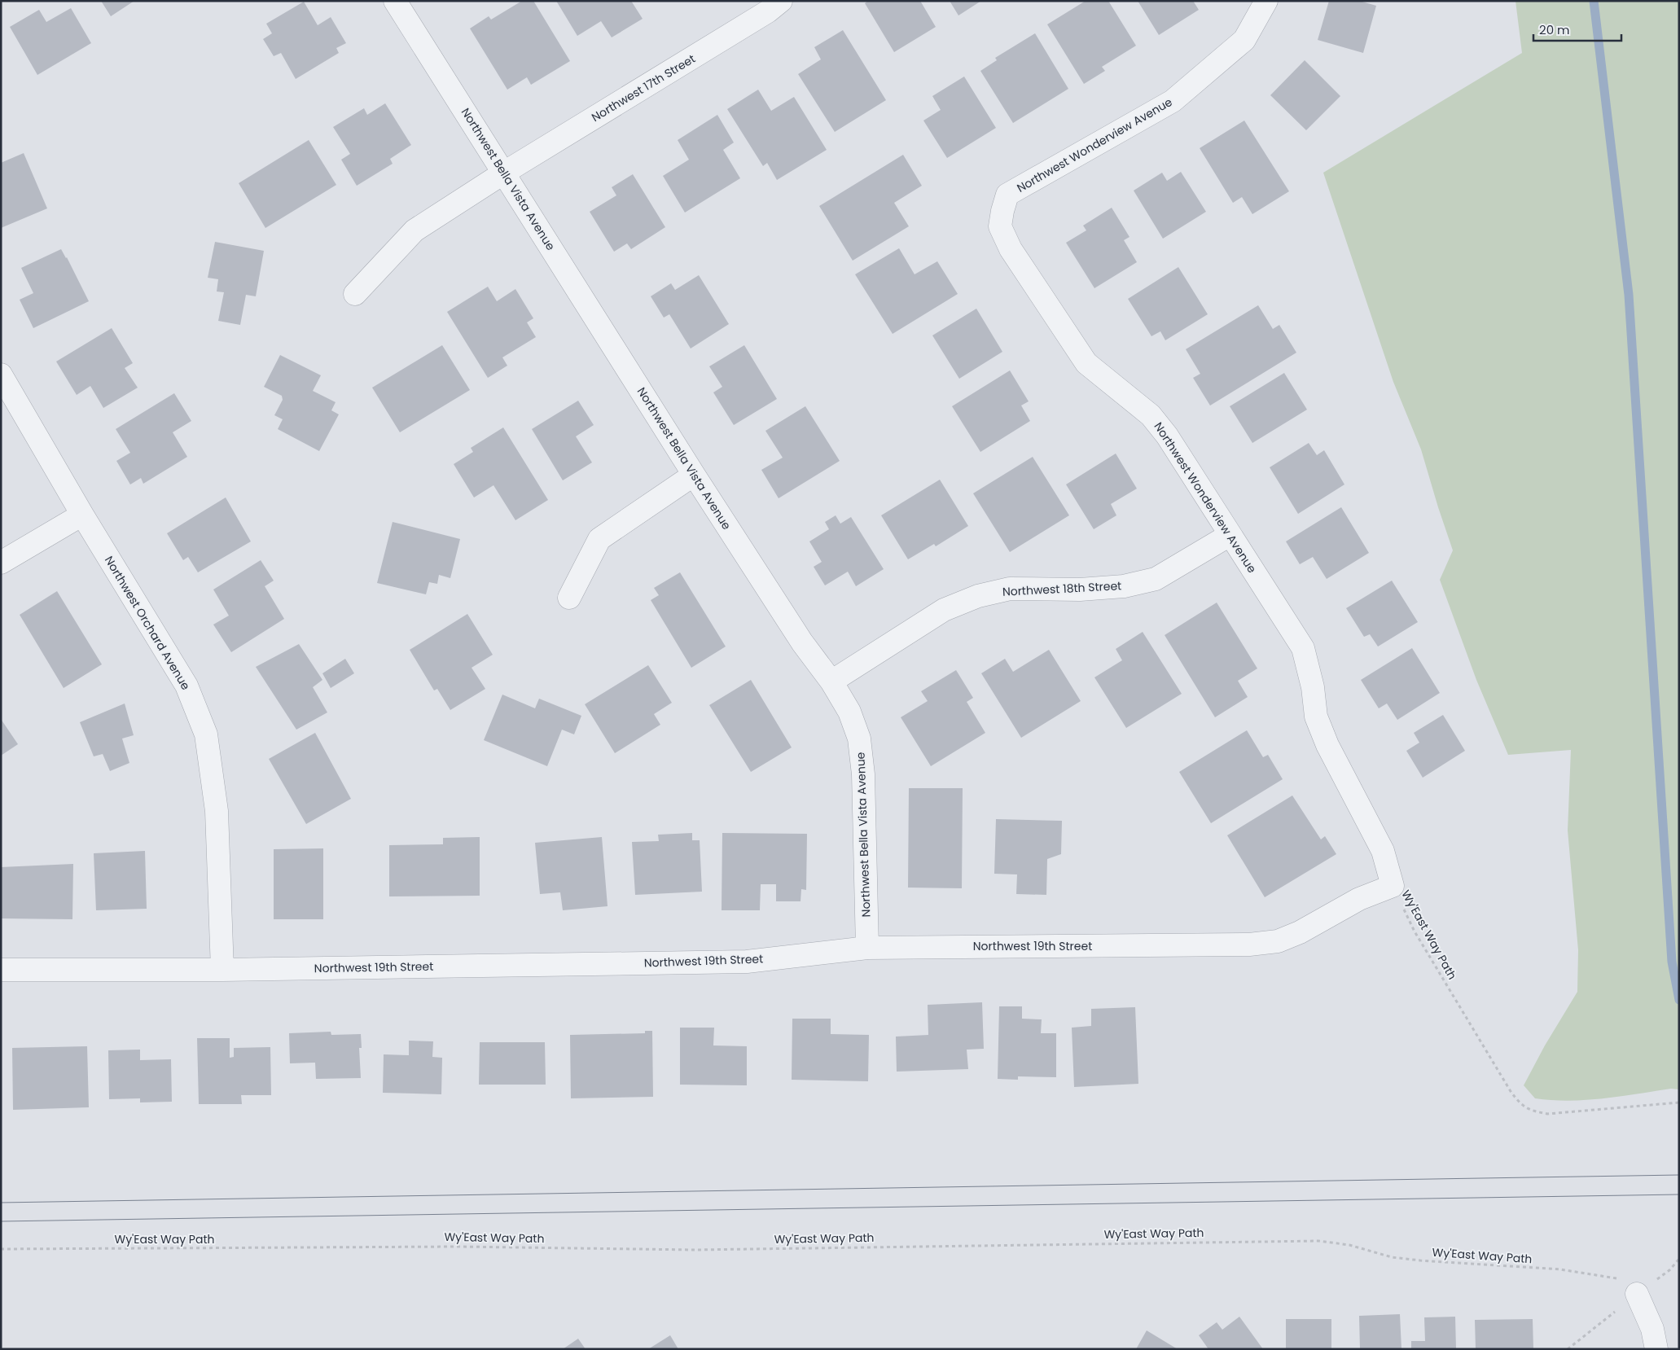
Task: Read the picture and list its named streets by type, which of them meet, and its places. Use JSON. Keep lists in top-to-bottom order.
{
  "streets": {
    "street": [
      "Northwest 17th Street",
      "Northwest Wonderview Avenue",
      "Northwest Bella Vista Avenue",
      "Northwest 18th Street",
      "Northwest Orchard Avenue",
      "Northwest 19th Street"
    ],
    "path": ["Wy'East Way Path"]
  },
  "crossings": [
    ["Northwest 17th Street", "Northwest Bella Vista Avenue"],
    ["Northwest Wonderview Avenue", "Northwest 18th Street"],
    ["Northwest Wonderview Avenue", "Wy'East Way Path"],
    ["Northwest Wonderview Avenue", "Northwest 19th Street"],
    ["Northwest Bella Vista Avenue", "Northwest 18th Street"],
    ["Northwest Bella Vista Avenue", "Northwest 19th Street"],
    ["Northwest Orchard Avenue", "Northwest 19th Street"],
    ["Wy'East Way Path", "Northwest 19th Street"]
  ],
  "scale_bar": "20 m"
}
